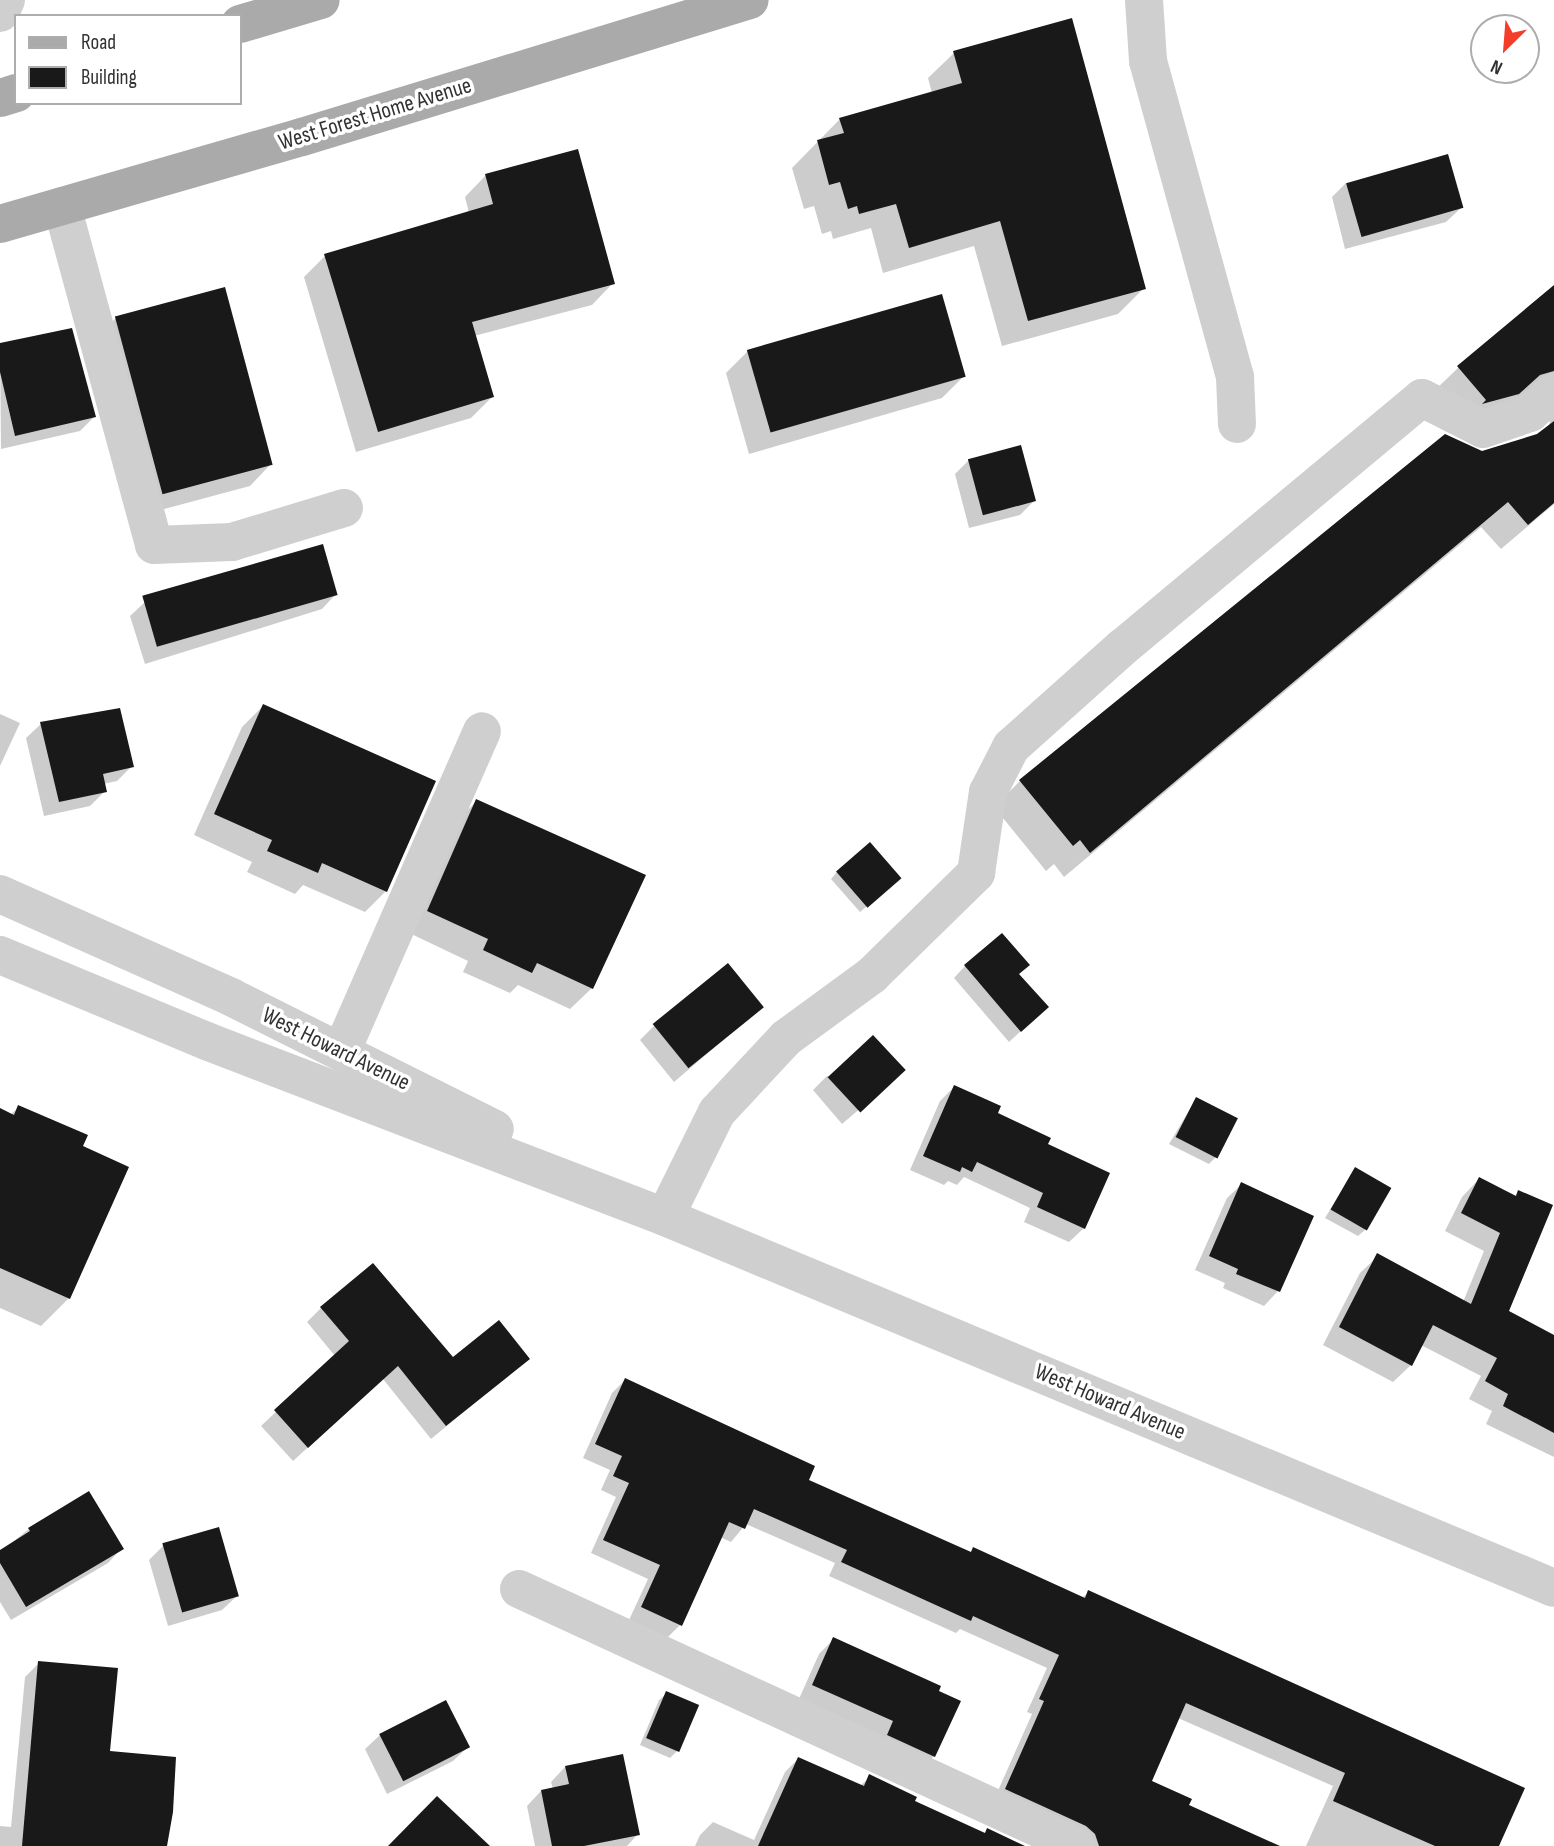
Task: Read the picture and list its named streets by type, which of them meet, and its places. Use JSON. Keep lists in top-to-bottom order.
{
  "streets": {
    "main road": ["West Forest Home Avenue"],
    "street": ["West Howard Avenue"]
  },
  "legend": ["Road", "Building"],
  "north": "bottom left"
}
